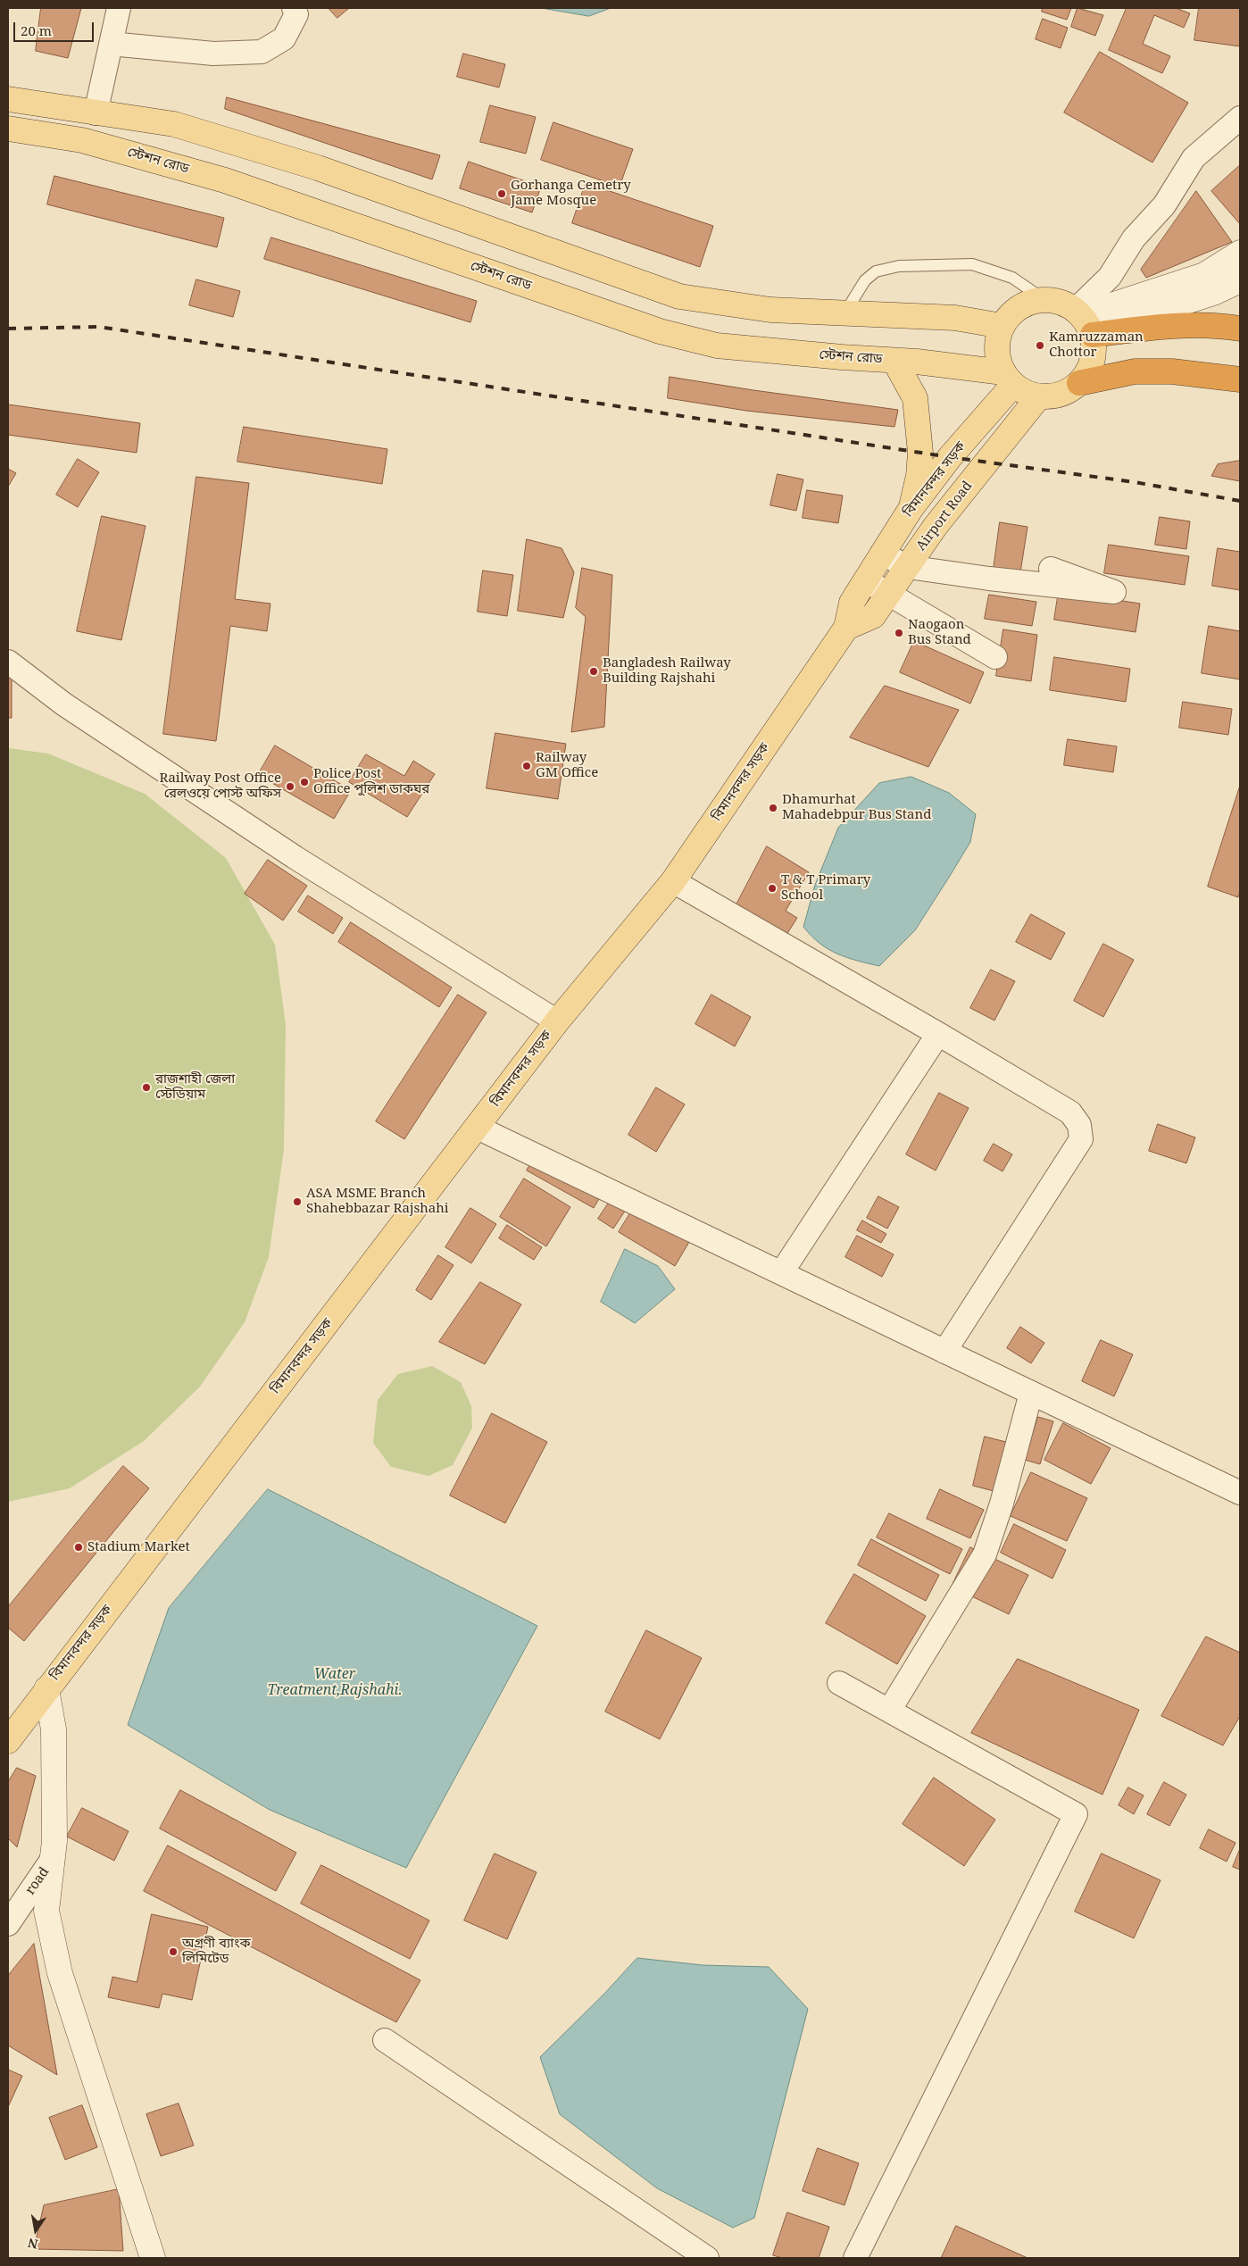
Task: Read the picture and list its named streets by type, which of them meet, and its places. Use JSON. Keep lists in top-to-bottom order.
{
  "streets": {
    "main road": ["স্টেশন রোড", "বিমানবন্দর সড়ক", "Airport Road"],
    "street": ["road"]
  },
  "crossings": [
    ["স্টেশন রোড", "বিমানবন্দর সড়ক"],
    ["স্টেশন রোড", "Airport Road"],
    ["বিমানবন্দর সড়ক", "Airport Road"]
  ],
  "water": ["Water Treatment,Rajshahi."],
  "places": [
    "Gorhanga Cemetry Jame Mosque",
    "Kamruzzaman Chottor",
    "Naogaon Bus Stand",
    "Bangladesh Railway Building Rajshahi",
    "Railway GM Office",
    "Police Post Office পুলিশ ডাকঘর",
    "Railway Post Office রেলওয়ে পোস্ট অফিস",
    "Dhamurhat Mahadebpur Bus Stand",
    "T & T Primary School",
    "রাজশাহী জেলা স্টেডিয়াম",
    "ASA MSME Branch Shahebbazar Rajshahi",
    "Stadium Market",
    "অগ্রণী ব্যাংক লিমিটেড"
  ],
  "scale_bar": "20 m",
  "north": "bottom"
}
